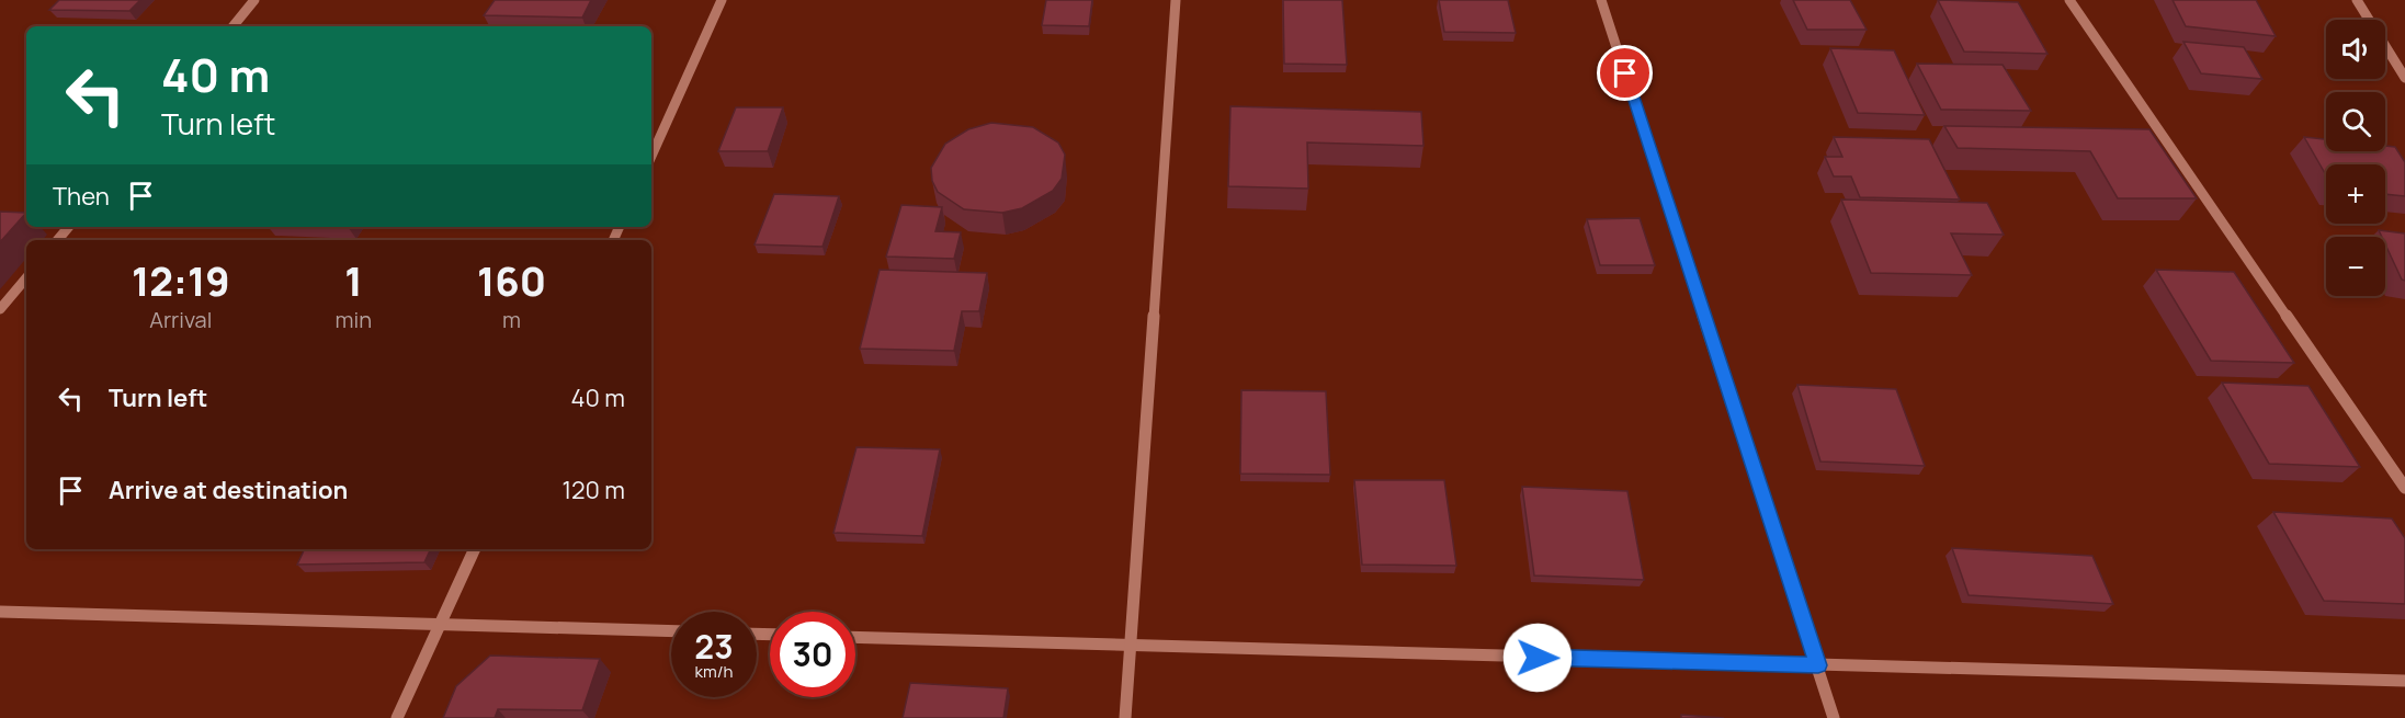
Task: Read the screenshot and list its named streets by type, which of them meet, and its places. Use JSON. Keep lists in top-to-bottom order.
{
  "page": {
    "map_buttons": ["+", "−"],
    "turn": ["40 m", "Turn left"],
    "then": "Then",
    "eta": [
      "12:19",
      "Arrival",
      "1",
      "min",
      "160",
      "m"
    ],
    "list": [
      {
        "name": "Turn left",
        "value": "40 m"
      },
      {
        "name": "Arrive at destination",
        "value": "120 m"
      }
    ],
    "speed": "23 km/h",
    "limit": "30"
  }
}
